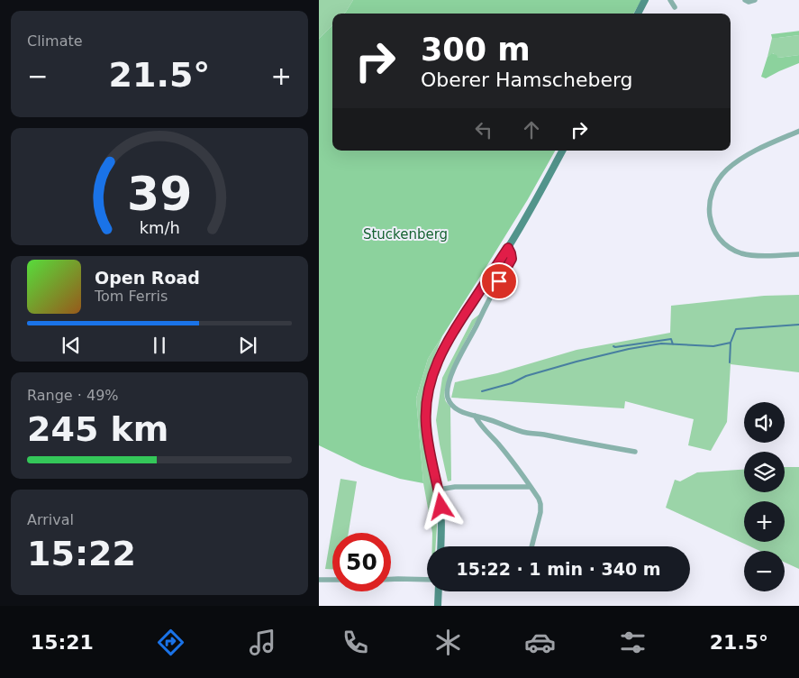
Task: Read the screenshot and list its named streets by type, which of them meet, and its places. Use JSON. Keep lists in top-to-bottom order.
{
  "parks": ["Stuckenberg"],
  "page": {
    "tile": [
      "Climate",
      ["Range · 49%", "245 km"],
      ["Arrival", "15:22"]
    ],
    "turn": ["300 m", "Oberer Hamscheberg"],
    "heat": ["−", "21.5°", "+"],
    "song": ["Open Road", "Tom Ferris"],
    "map_buttons": ["+", "−"],
    "limit": "50",
    "trip": "15:22 · 1 min · 340 m",
    "tabs": ["15:21", "21.5°"],
    "gauge": ["39", "km/h"]
  }
}
